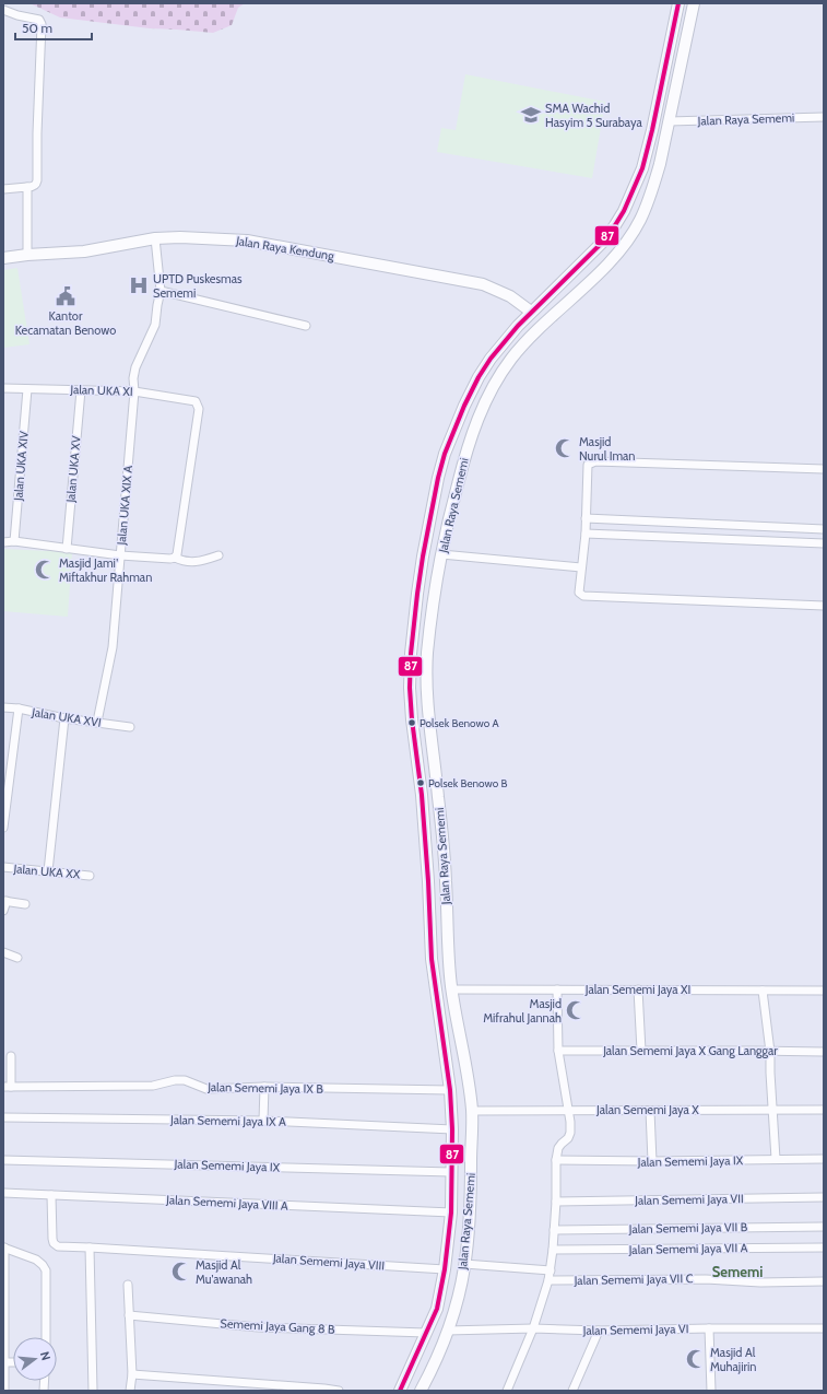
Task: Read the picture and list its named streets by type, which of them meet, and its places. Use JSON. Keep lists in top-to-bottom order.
{
  "streets": {
    "main road": ["Jalan Raya Sememi", "Jalan Raya Kendung"],
    "street": [
      "Jalan UKA XI",
      "Jalan UKA XIV",
      "Jalan UKA XV",
      "Jalan UKA XIX A",
      "Jalan UKA XVI",
      "Jalan UKA XX",
      "Jalan Sememi Jaya XI",
      "Jalan Sememi Jaya X Gang Langgar",
      "Jalan Sememi Jaya IX B",
      "Jalan Sememi Jaya X",
      "Jalan Sememi Jaya IX A",
      "Jalan Sememi Jaya IX",
      "Jalan Sememi Jaya VII",
      "Jalan Sememi Jaya VIII A",
      "Jalan Sememi Jaya VII B",
      "Jalan Sememi Jaya VII A",
      "Jalan Sememi Jaya VIII",
      "Jalan Sememi Jaya VII C",
      "Sememi Jaya Gang 8 B",
      "Jalan Sememi Jaya VI"
    ]
  },
  "crossings": [
    ["Jalan Raya Sememi", "Jalan Raya Kendung"],
    ["Jalan Raya Sememi", "Jalan Sememi Jaya XI"],
    ["Jalan Raya Sememi", "Jalan Sememi Jaya IX B"],
    ["Jalan Raya Sememi", "Jalan Sememi Jaya X"],
    ["Jalan Raya Sememi", "Jalan Sememi Jaya IX A"],
    ["Jalan Raya Sememi", "Jalan Sememi Jaya IX"],
    ["Jalan Raya Sememi", "Jalan Sememi Jaya VIII A"],
    ["Jalan Raya Sememi", "Jalan Sememi Jaya VIII"],
    ["Jalan Raya Sememi", "Sememi Jaya Gang 8 B"],
    ["Jalan Raya Sememi", "Jalan Sememi Jaya VI"],
    ["Jalan Raya Kendung", "Jalan UKA XIX A"],
    ["Jalan UKA XI", "Jalan UKA XIV"],
    ["Jalan UKA XI", "Jalan UKA XV"],
    ["Jalan UKA XI", "Jalan UKA XIX A"],
    ["Jalan UKA XIX A", "Jalan UKA XVI"],
    ["Jalan Sememi Jaya VIII A", "Jalan Sememi Jaya VIII"]
  ],
  "districts": ["Sememi"],
  "places": {
    "school or university": ["SMA Wachid Hasyim 5 Surabaya"],
    "hospital": ["UPTD Puskesmas Sememi"],
    "public building": ["Kantor Kecamatan Benowo"],
    "mosque": [
      "Masjid Nurul Iman",
      "Masjid Jami' Miftakhur Rahman",
      "Masjid Mifrahul Jannah",
      "Masjid Al Mu'awanah",
      "Masjid Al Muhajirin"
    ],
    "other": ["Polsek Benowo A", "Polsek Benowo B"]
  },
  "lines": ["transit line 87"],
  "scale_bar": "50 m",
  "north": "right"
}
